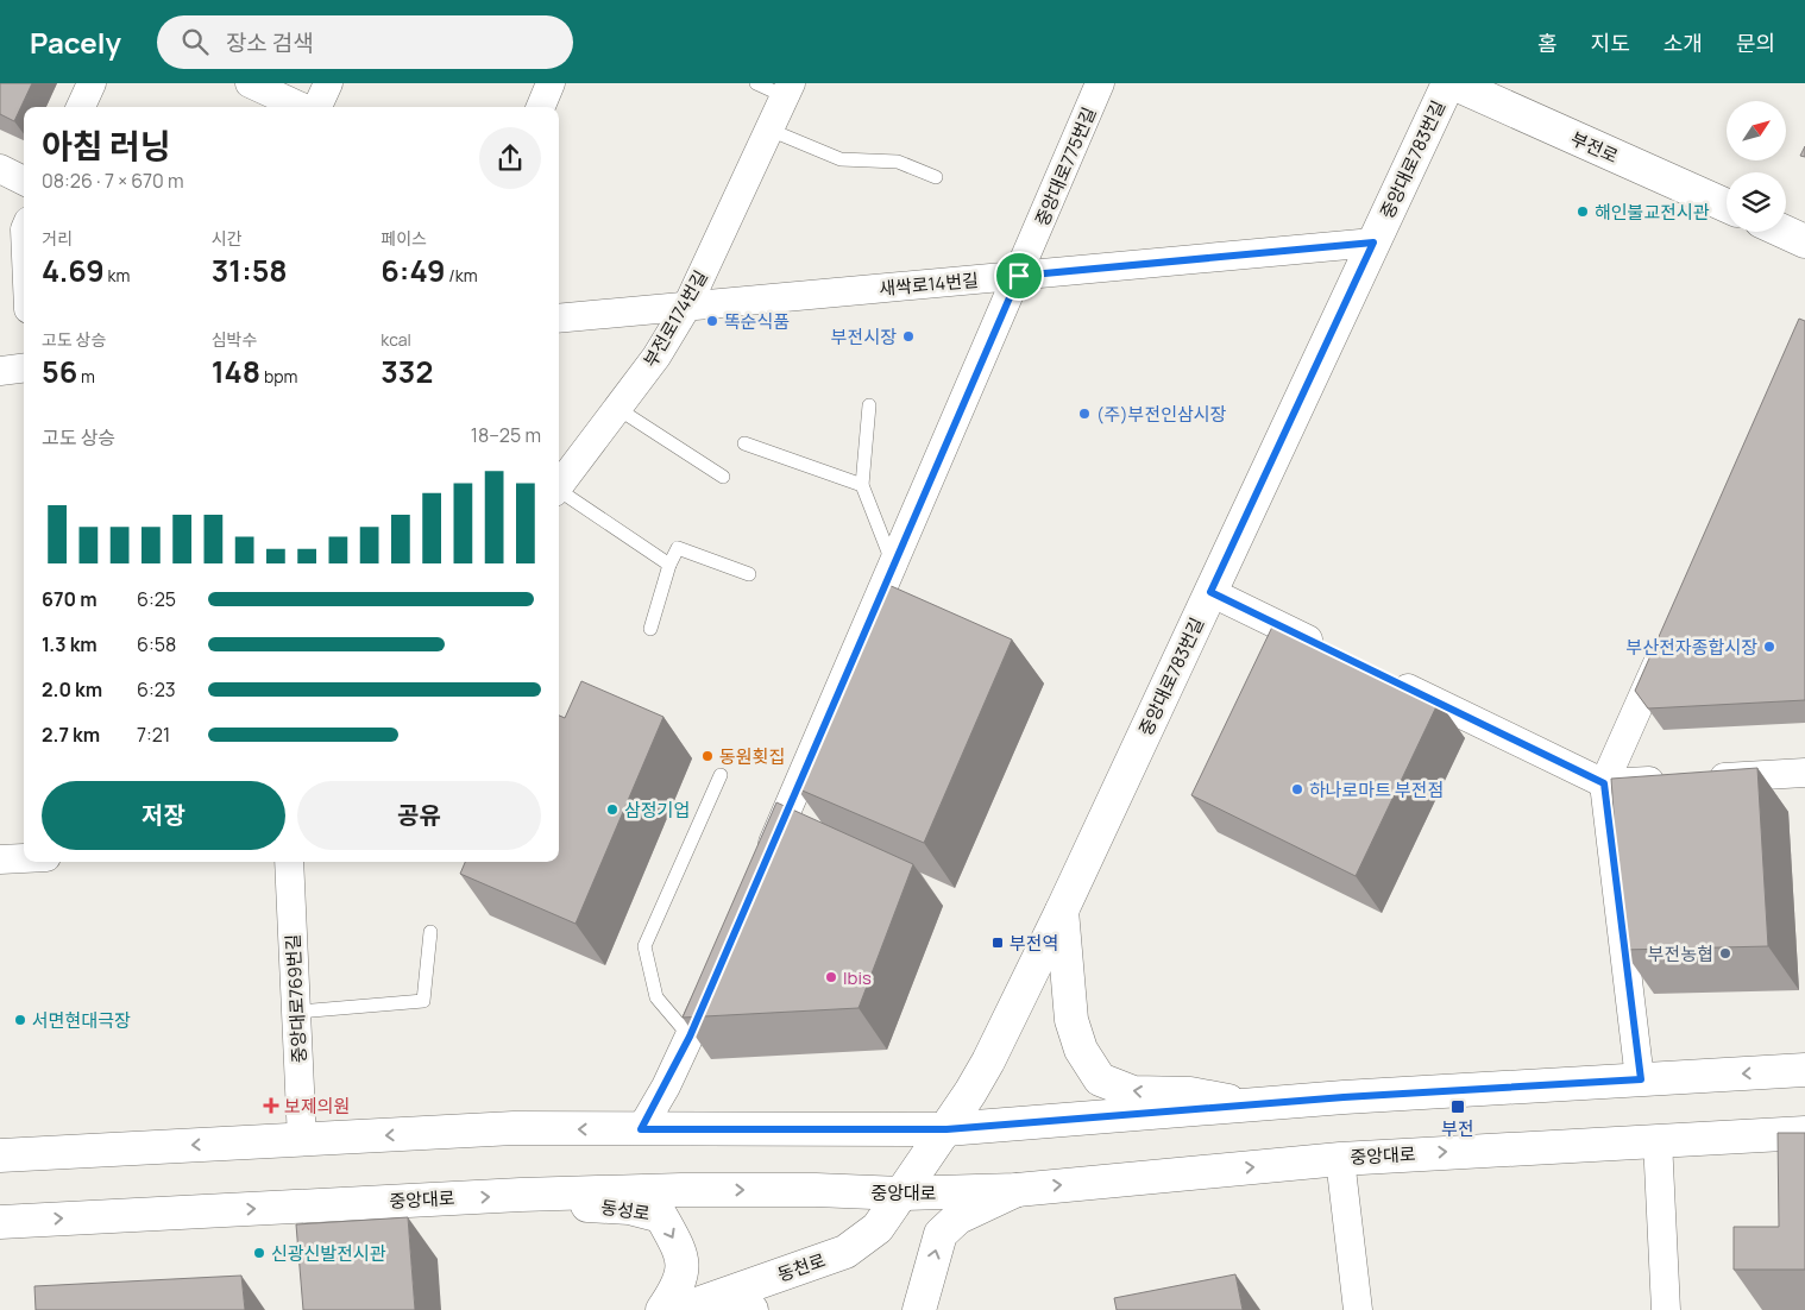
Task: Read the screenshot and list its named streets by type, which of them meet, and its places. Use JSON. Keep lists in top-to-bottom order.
{
  "streets": {
    "main road": [
      "부전로",
      "중앙대로783번길",
      "중앙대로",
      "동성로",
      "동천로"
    ],
    "street": [
      "중앙대로775번길",
      "새싹로14번길",
      "부전로174번길",
      "중앙대로769번길"
    ]
  },
  "crossings": [
    ["부전로", "중앙대로783번길"],
    ["중앙대로783번길", "새싹로14번길"],
    ["중앙대로783번길", "중앙대로"],
    ["중앙대로783번길", "동천로"],
    ["중앙대로775번길", "새싹로14번길"],
    ["새싹로14번길", "부전로174번길"],
    ["중앙대로", "동성로"],
    ["중앙대로", "동천로"],
    ["동성로", "동천로"]
  ],
  "one_way": ["동성로"],
  "places": {
    "other": [
      "해인불교전시관",
      "똑순식품",
      "부전시장",
      "(주)부전인삼시장",
      "부산전자종합시장",
      "동원횟집",
      "하나로마트 부전점",
      "삼정기업",
      "부전농협",
      "Ibis",
      "서면현대극장",
      "신광신발전시관"
    ],
    "transit": ["부전역", "부전"],
    "health": ["보제의원"]
  },
  "north": "top right",
  "page": {
    "header": "Pacely",
    "search": "장소 검색",
    "nav": [
      "홈",
      "지도",
      "소개",
      "문의"
    ],
    "heading": ["아침 러닝", "08:26 · 7 × 670 m"],
    "stats": [
      ["거리", "4.69 km"],
      ["시간", "31:58"],
      ["페이스", "6:49 /km"],
      ["고도 상승", "56 m"],
      ["심박수", "148 bpm"],
      ["kcal", "332"]
    ],
    "chart": ["고도 상승", "18–25 m"],
    "list": [
      {
        "name": "670 m",
        "note": "6:25"
      },
      {
        "name": "1.3 km",
        "note": "6:58"
      },
      {
        "name": "2.0 km",
        "note": "6:23"
      },
      {
        "name": "2.7 km",
        "note": "7:21"
      }
    ],
    "buttons": ["저장", "공유"]
  }
}
